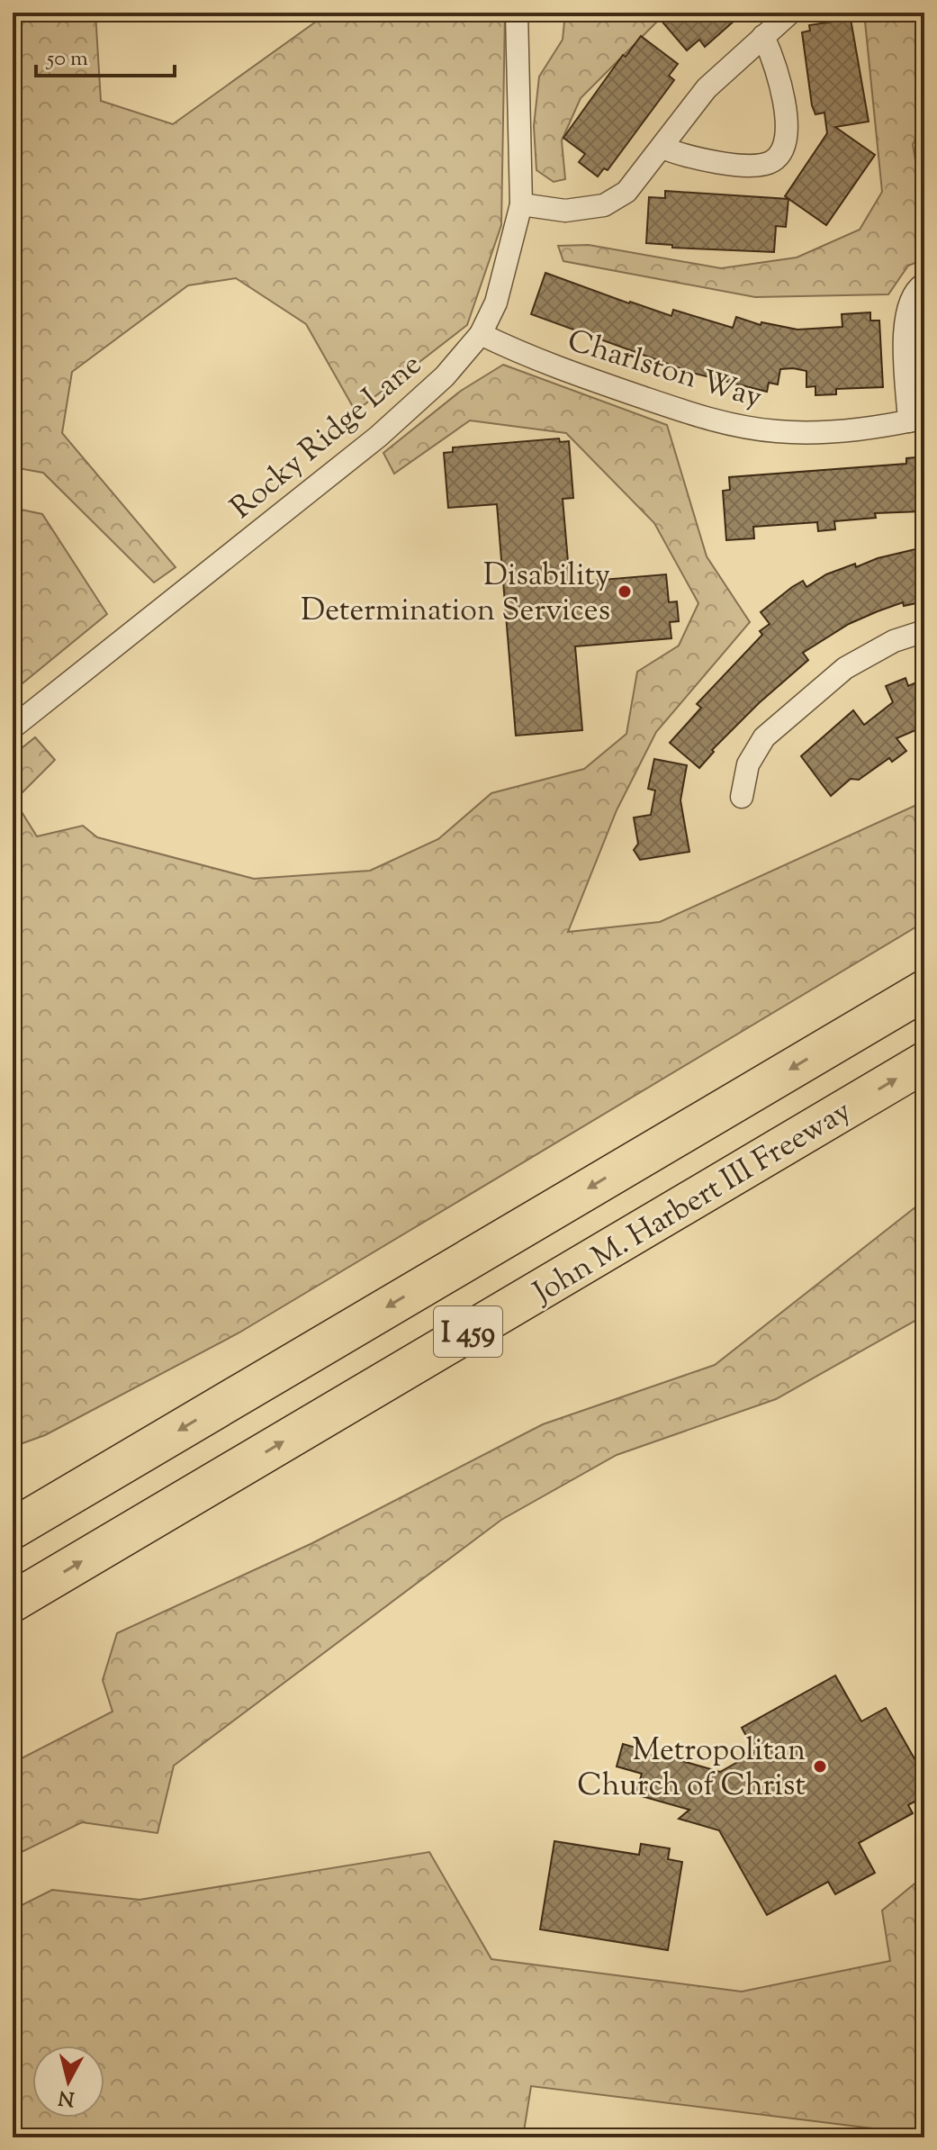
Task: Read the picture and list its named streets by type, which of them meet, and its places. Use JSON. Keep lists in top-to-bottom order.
{
  "streets": {
    "highway": ["John M. Harbert III Freeway", "I 459"],
    "street": ["Charlston Way", "Rocky Ridge Lane"]
  },
  "crossings": [
    ["Charlston Way", "Rocky Ridge Lane"]
  ],
  "places": ["Disability Determination Services", "Metropolitan Church of Christ"],
  "scale_bar": "50 m",
  "north": "bottom"
}
